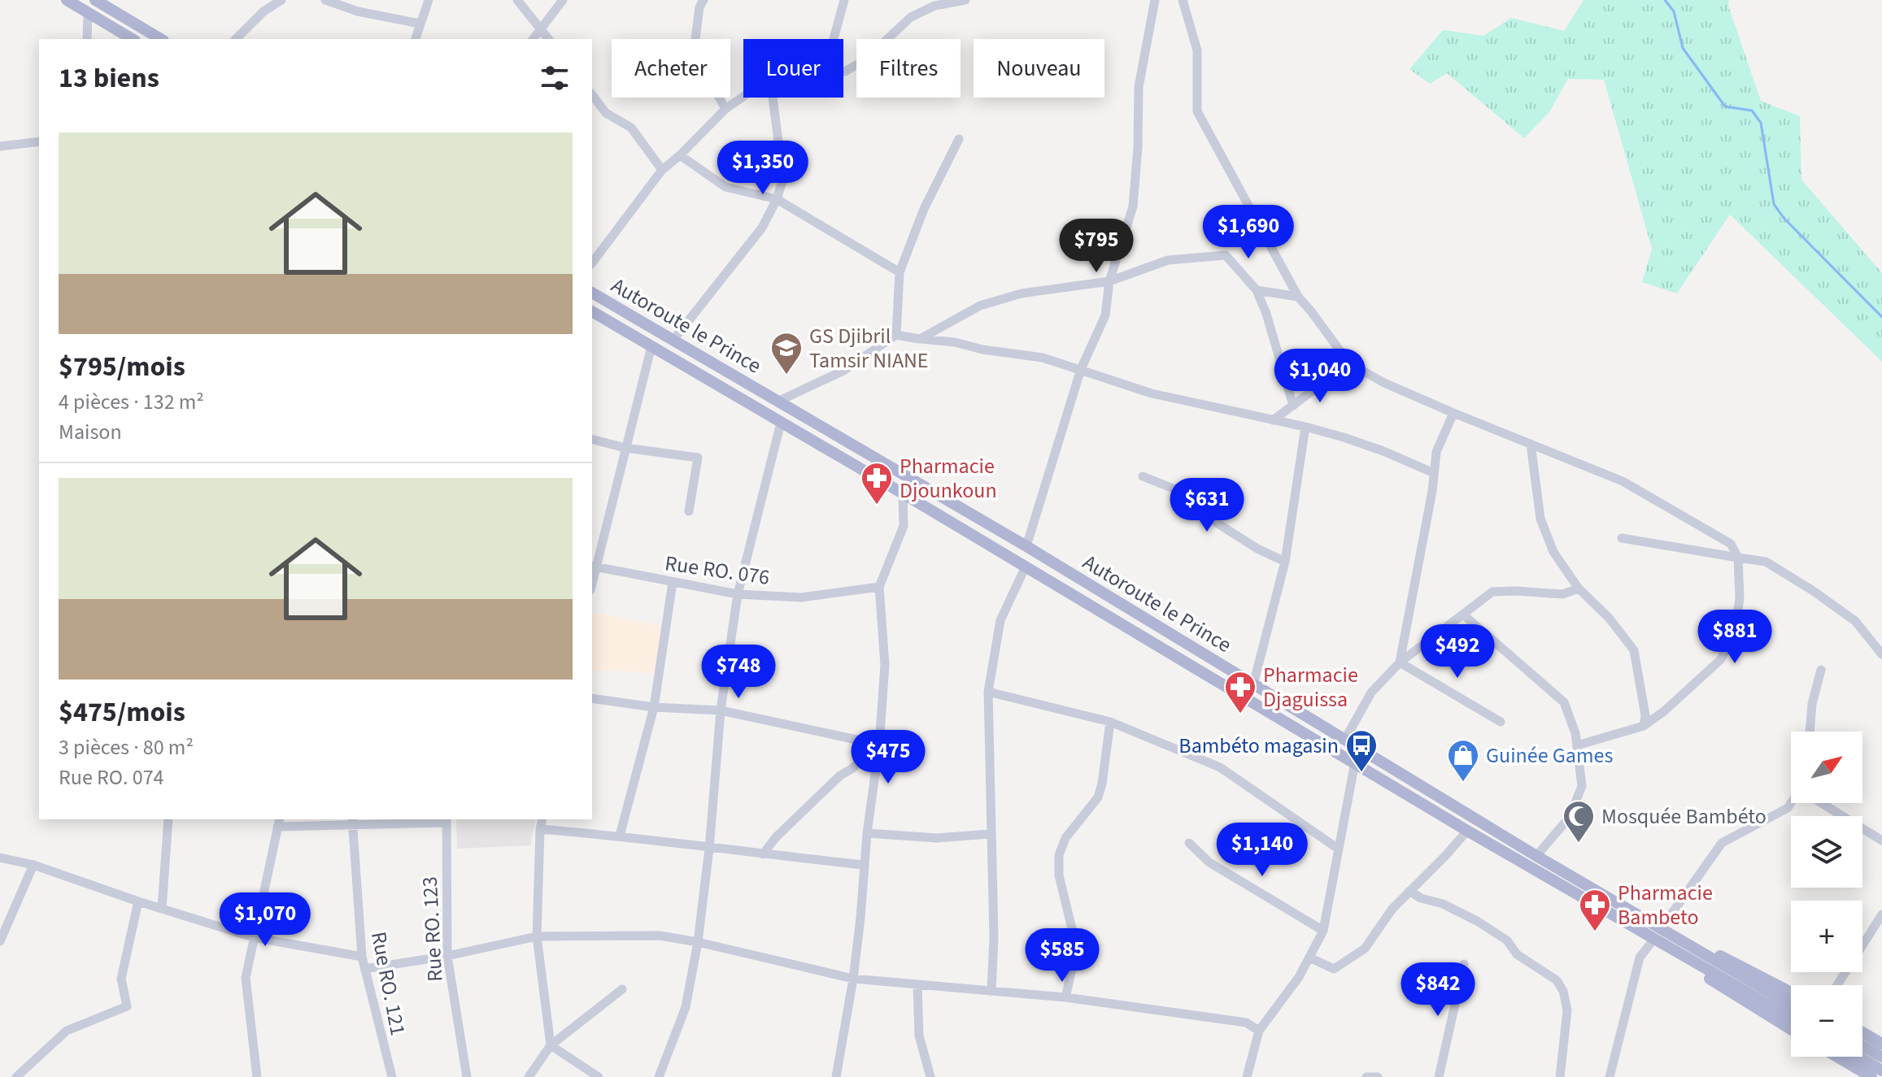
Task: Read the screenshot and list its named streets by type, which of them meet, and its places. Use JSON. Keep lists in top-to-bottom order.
{
  "streets": {
    "main road": ["Autoroute le Prince"],
    "street": ["Rue RO. 076", "Rue RO. 123", "Rue RO. 121"]
  },
  "places": {
    "school or university": ["GS Djibril Tamsir NIANE"],
    "pharmacy": ["Pharmacie Djounkoun", "Pharmacie Djaguissa", "Pharmacie Bambeto"],
    "bus stop": ["Bambéto magasin"],
    "shop": ["Guinée Games"],
    "mosque": ["Mosquée Bambéto"]
  },
  "north": "top right",
  "page": {
    "chip": [
      "Acheter",
      "Louer",
      "Filtres",
      "Nouveau"
    ],
    "heading": "13 biens",
    "list": [
      {
        "name": "$795/mois",
        "note": "4 pièces · 132 m² · Maison"
      },
      {
        "name": "$475/mois",
        "note": "3 pièces · 80 m² · Rue RO. 074"
      }
    ],
    "price": [
      "$1,350",
      "$1,690",
      "$795",
      "$1,040",
      "$631",
      "$881",
      "$492",
      "$748",
      "$475",
      "$1,140",
      "$1,070",
      "$585",
      "$842"
    ],
    "map_buttons": ["+", "−"]
  }
}
